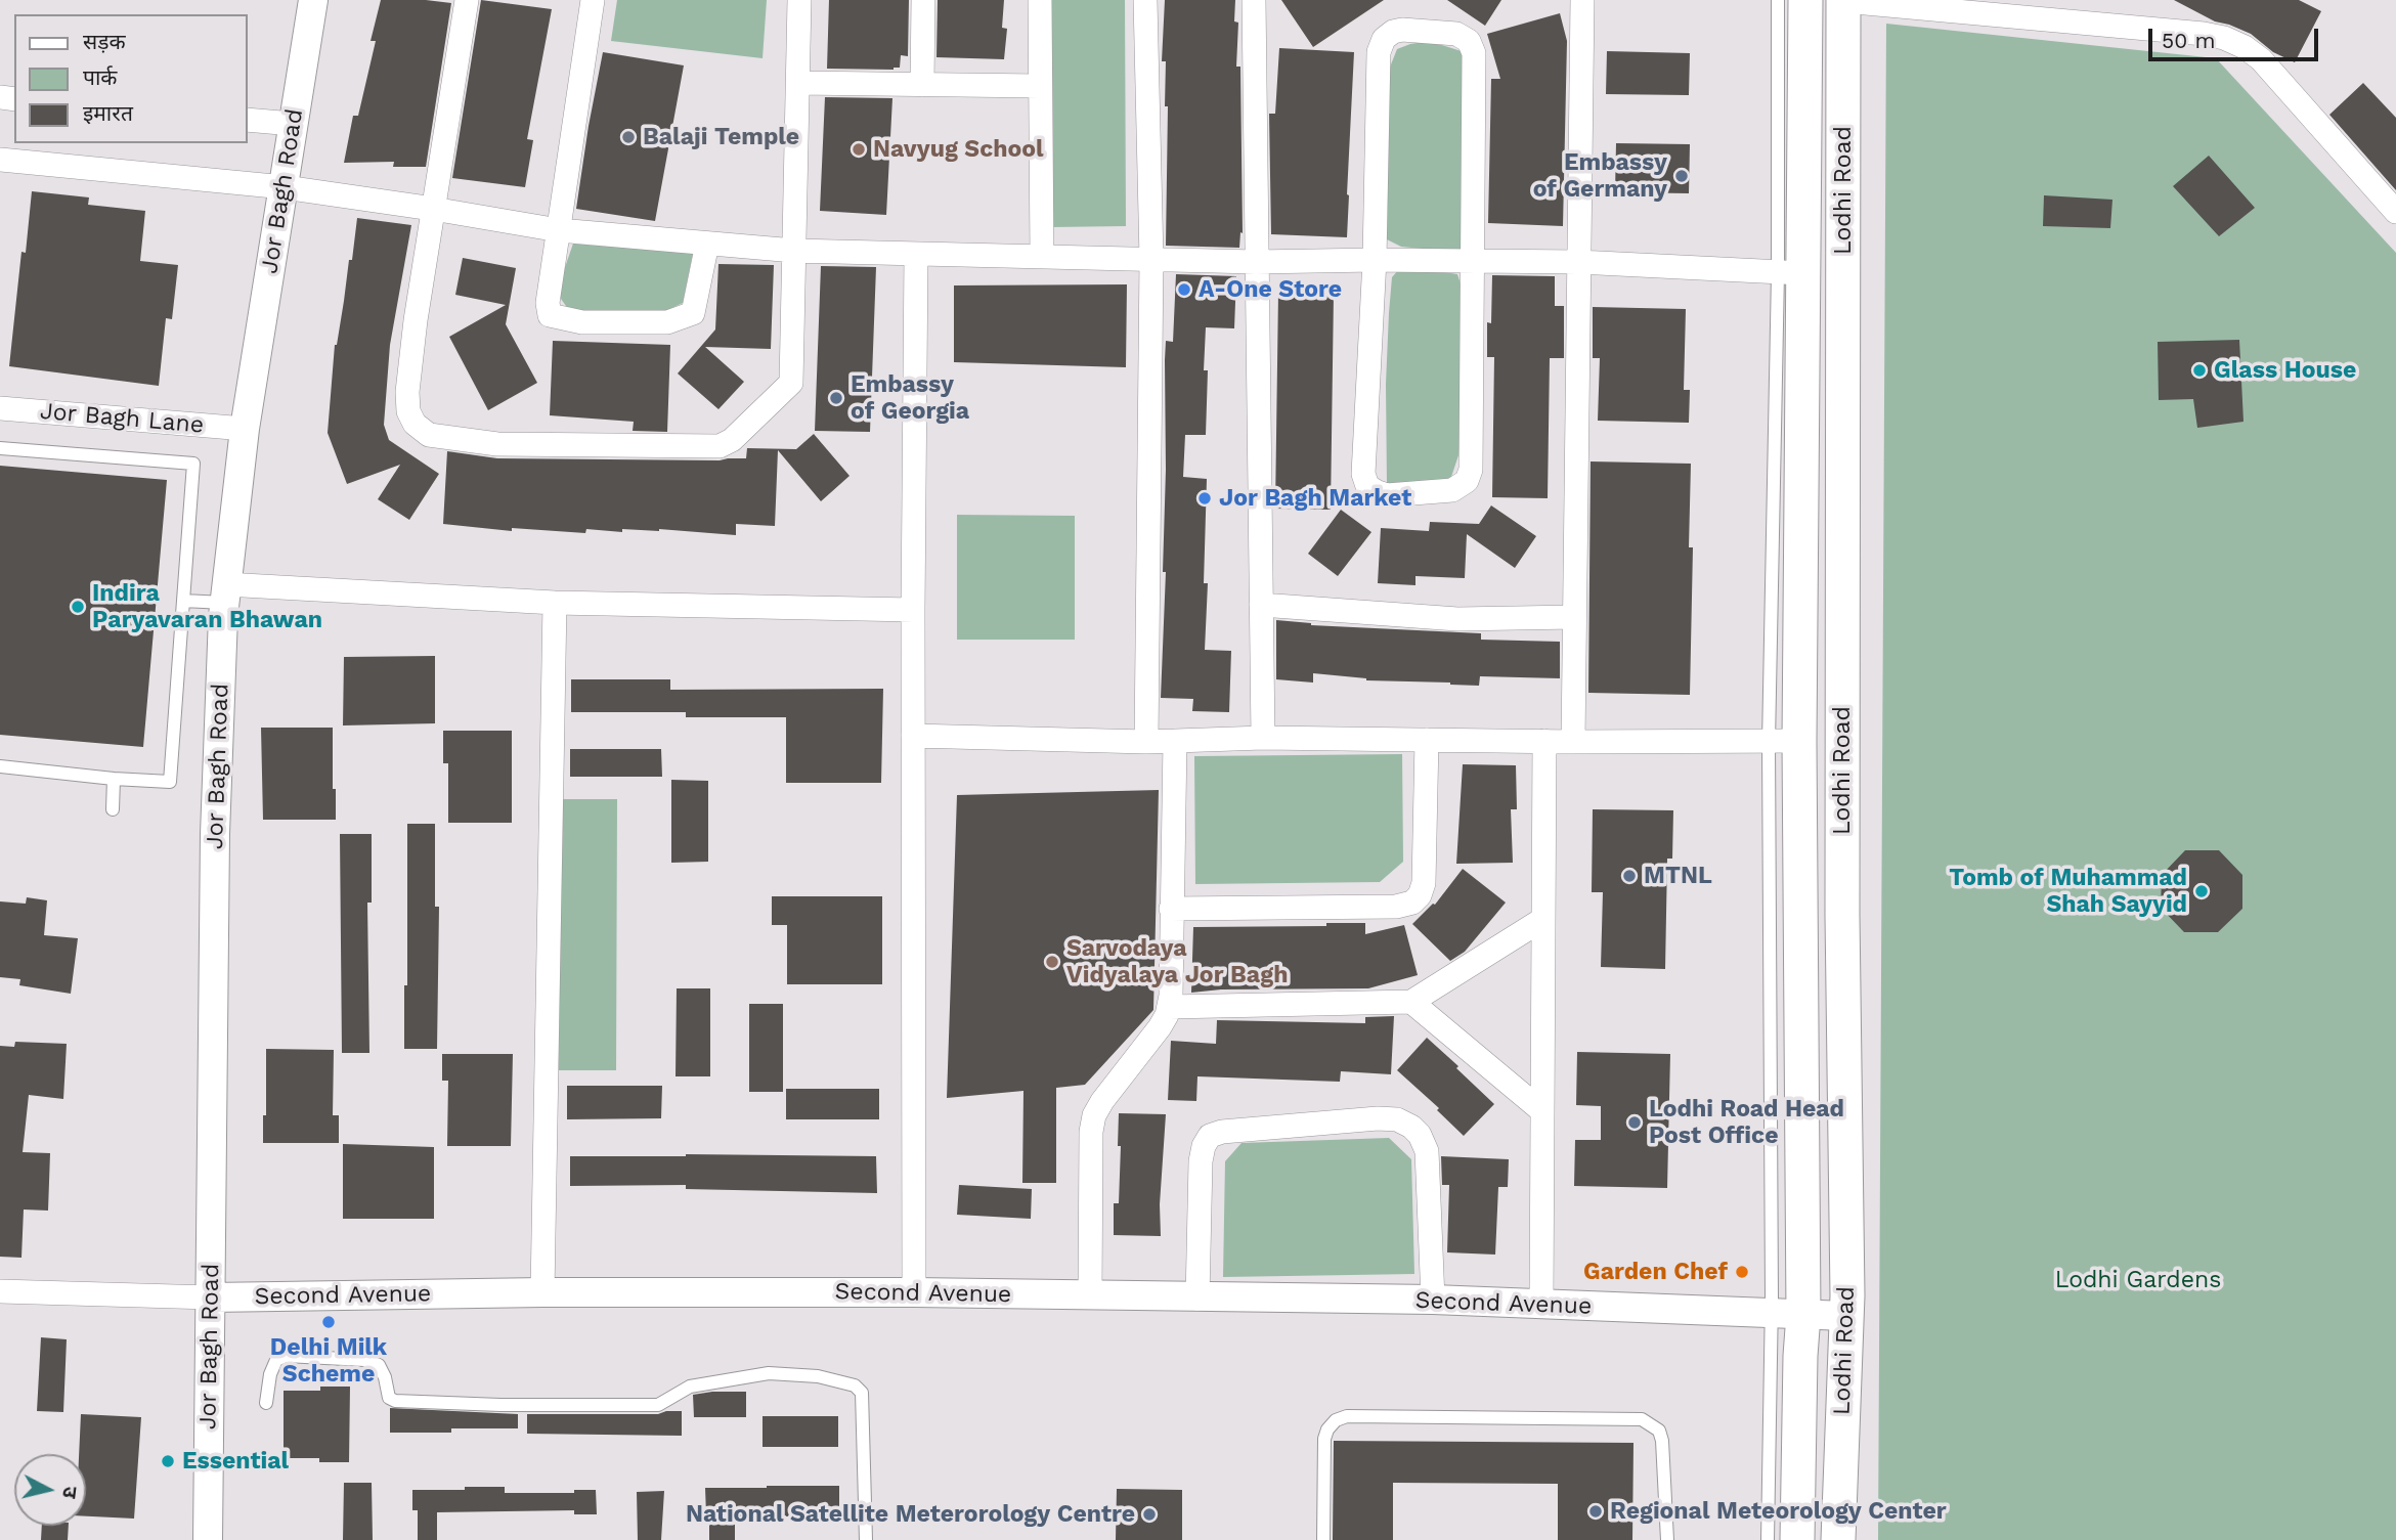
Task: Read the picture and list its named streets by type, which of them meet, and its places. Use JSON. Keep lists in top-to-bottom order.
{
  "streets": {
    "main road": ["Lodhi Road"],
    "street": ["Jor Bagh Road", "Jor Bagh Lane", "Second Avenue"]
  },
  "crossings": [
    ["Lodhi Road", "Second Avenue"],
    ["Jor Bagh Road", "Jor Bagh Lane"],
    ["Jor Bagh Road", "Second Avenue"]
  ],
  "parks": ["Lodhi Gardens"],
  "places": [
    "Balaji Temple",
    "Navyug School",
    "Embassy of Germany",
    "A-One Store",
    "Glass House",
    "Embassy of Georgia",
    "Jor Bagh Market",
    "Indira Paryavaran Bhawan",
    "MTNL",
    "Tomb of Muhammad Shah Sayyid",
    "Sarvodaya Vidyalaya Jor Bagh",
    "Lodhi Road Head Post Office",
    "Garden Chef",
    "Delhi Milk Scheme",
    "Essential",
    "Regional Meteorology Center",
    "National Satellite Meterorology Centre"
  ],
  "legend": ["सड़क", "पार्क", "इमारत"],
  "scale_bar": "50 m",
  "north": "right"
}
